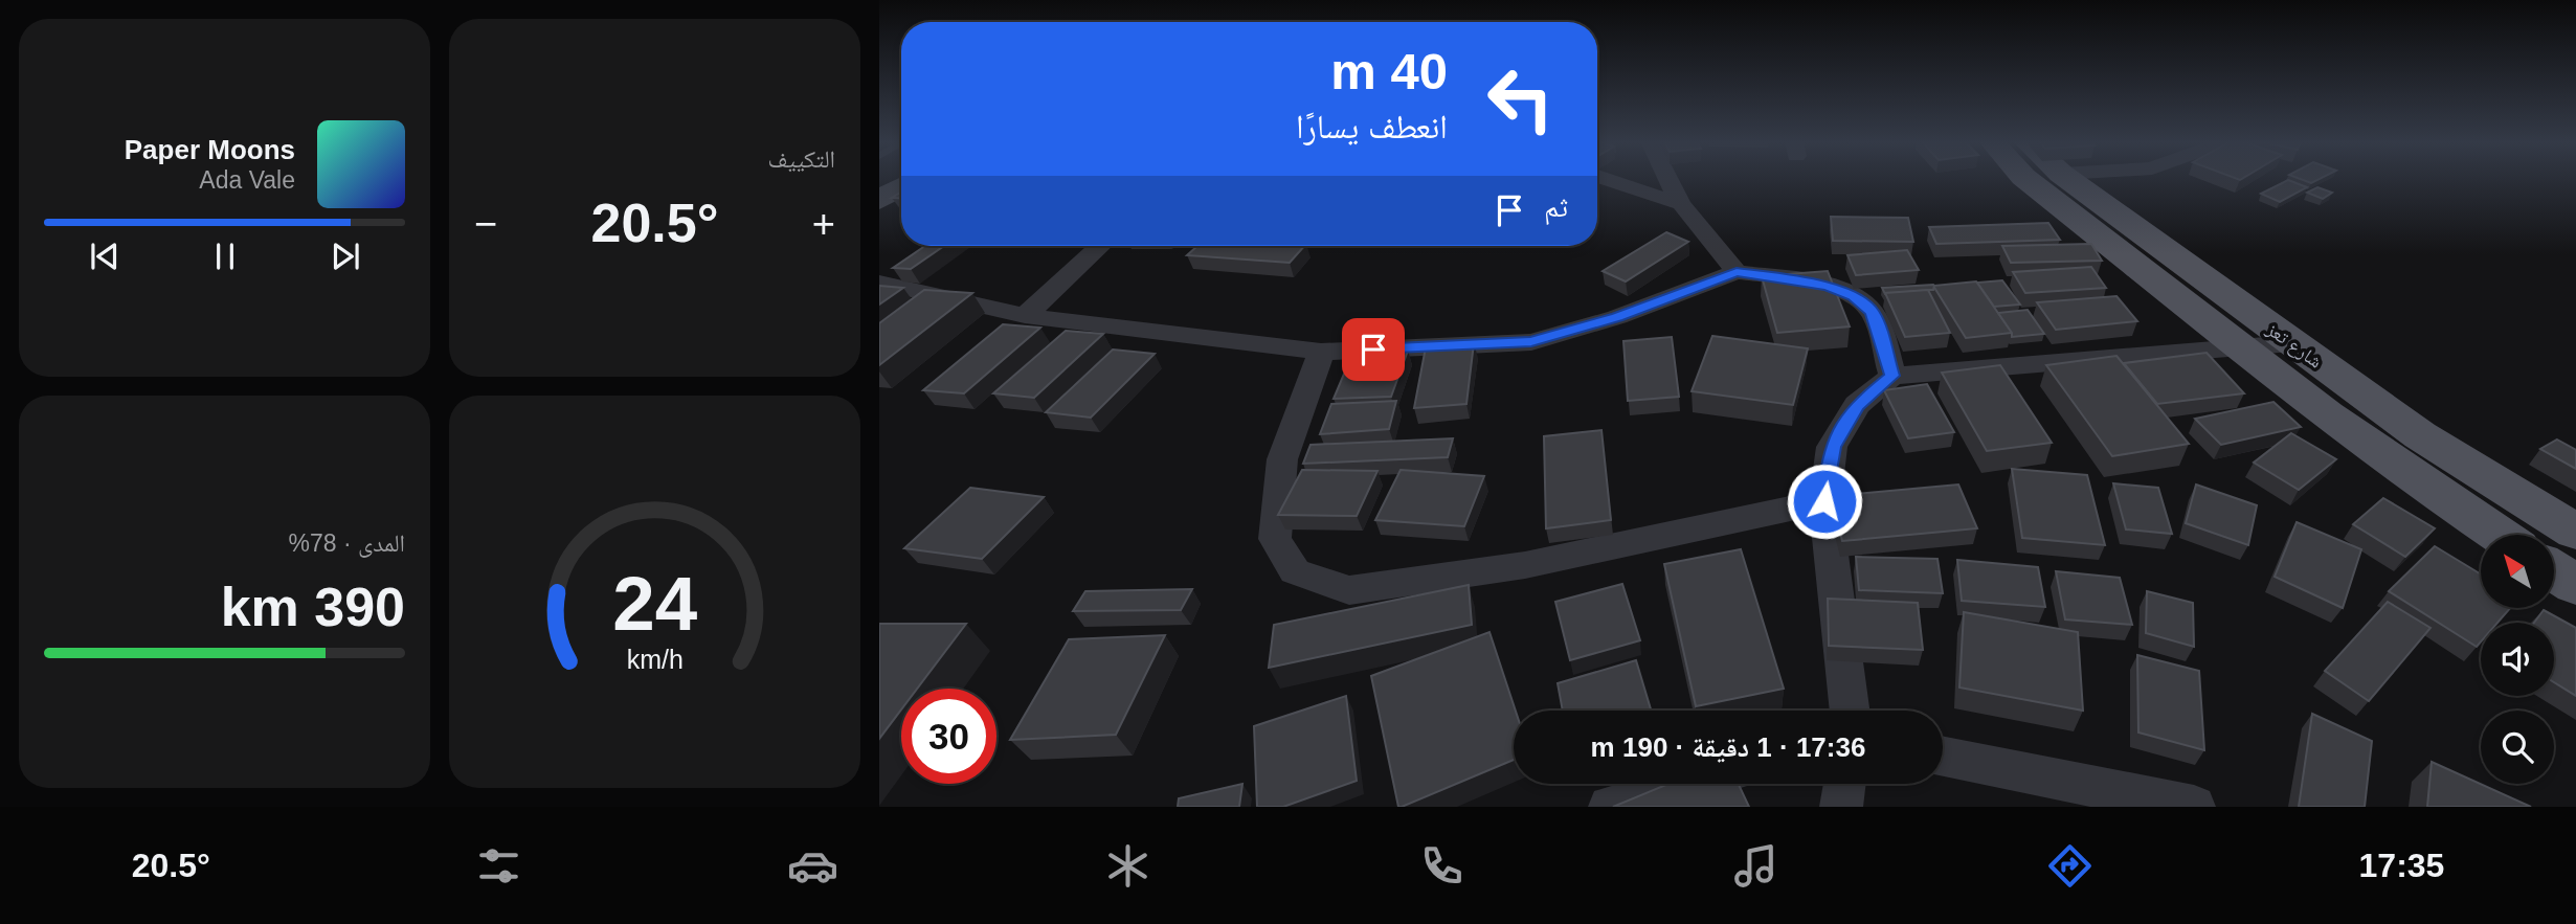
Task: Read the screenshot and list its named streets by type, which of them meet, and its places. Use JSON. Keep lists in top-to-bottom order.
{
  "streets": {
    "main road": ["شارع تعز"]
  },
  "north": "top left",
  "page": {
    "tile": [
      "التكييف",
      ["المدى · 78%", "390 km"]
    ],
    "turn": ["40 m", "انعطف يسارًا"],
    "song": ["Paper Moons", "Ada Vale"],
    "then": "ثم",
    "heat": ["−", "20.5°", "+"],
    "limit": "30",
    "trip": "17:36 · 1 دقيقة · 190 m",
    "tabs": ["17:35", "20.5°"],
    "gauge": ["24", "km/h"]
  }
}
